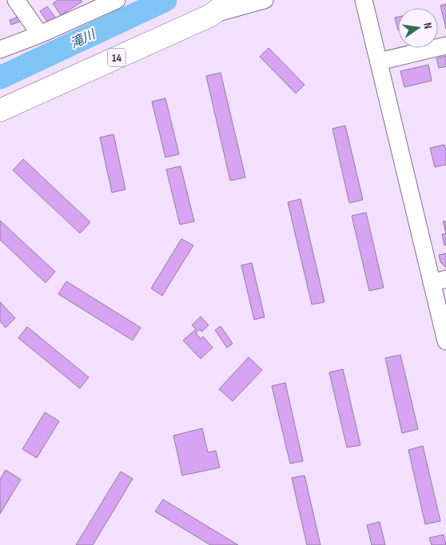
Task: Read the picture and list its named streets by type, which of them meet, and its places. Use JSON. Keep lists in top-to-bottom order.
{
  "streets": {
    "main road": ["14"]
  },
  "water": ["滝川"],
  "north": "right"
}
